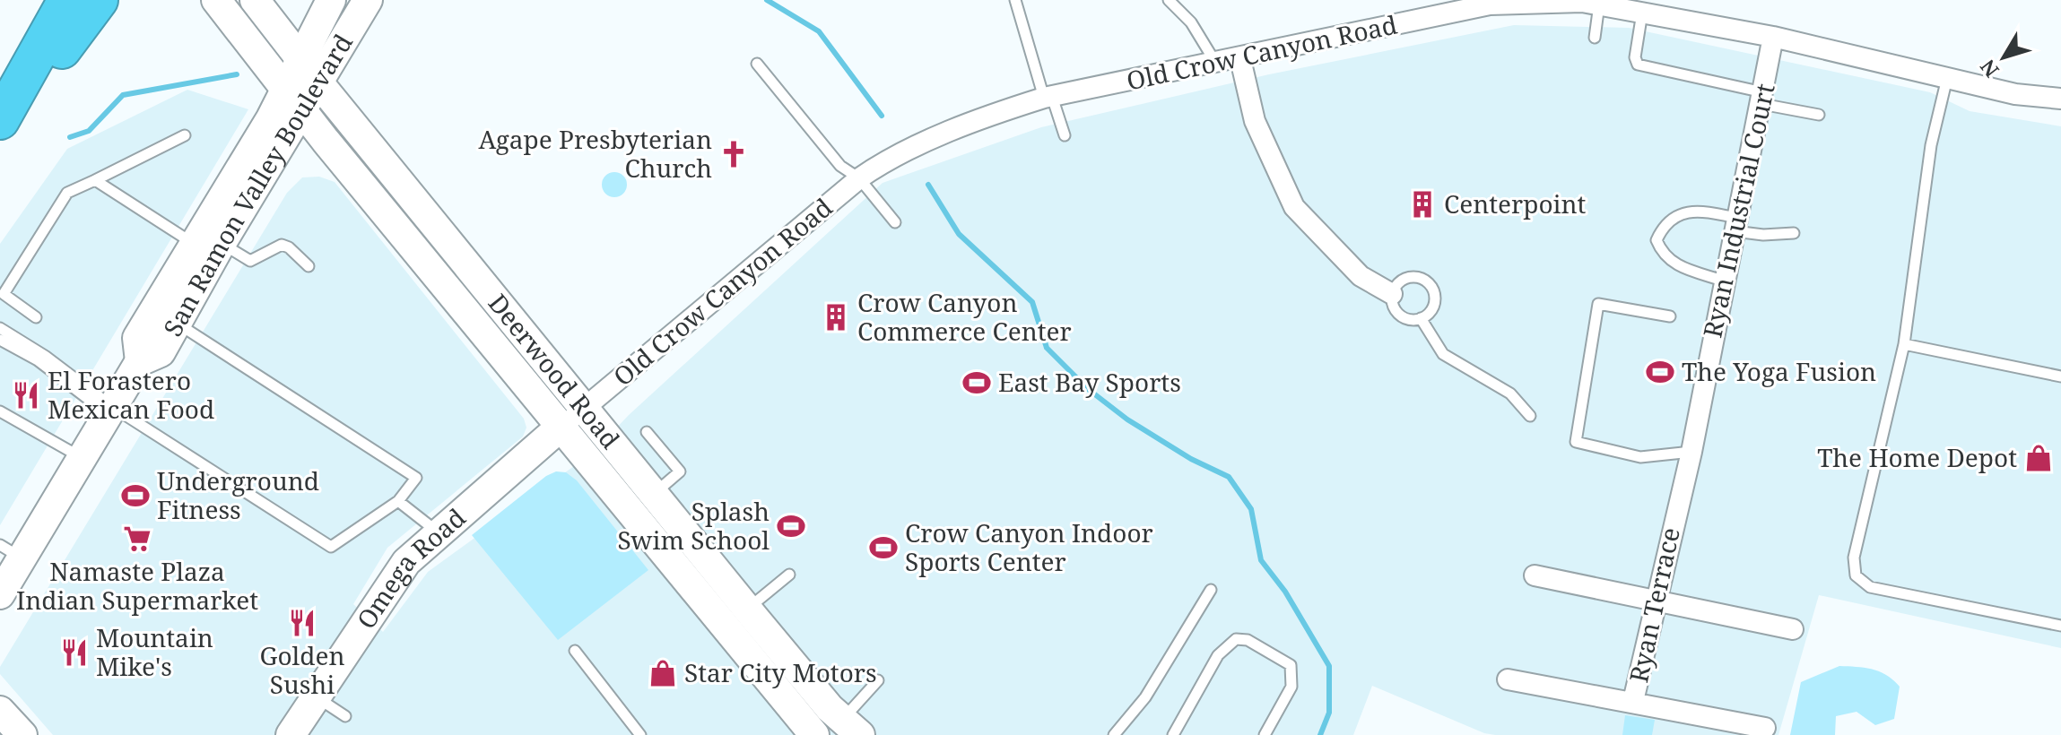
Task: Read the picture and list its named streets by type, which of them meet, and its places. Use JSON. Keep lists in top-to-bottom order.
{
  "streets": {
    "street": [
      "Old Crow Canyon Road",
      "San Ramon Valley Boulevard",
      "Ryan Industrial Court",
      "Deerwood Road",
      "Omega Road",
      "Ryan Terrace"
    ]
  },
  "crossings": [
    ["Old Crow Canyon Road", "Ryan Industrial Court"],
    ["Old Crow Canyon Road", "Deerwood Road"],
    ["Old Crow Canyon Road", "Omega Road"],
    ["San Ramon Valley Boulevard", "Deerwood Road"],
    ["Ryan Industrial Court", "Ryan Terrace"],
    ["Deerwood Road", "Omega Road"]
  ],
  "places": {
    "church": ["Agape Presbyterian Church"],
    "building": ["Centerpoint", "Crow Canyon Commerce Center"],
    "sports": [
      "The Yoga Fusion",
      "East Bay Sports",
      "Underground Fitness",
      "Splash Swim School",
      "Crow Canyon Indoor Sports Center"
    ],
    "restaurant": ["El Forastero Mexican Food", "Golden Sushi", "Mountain Mike's"],
    "shop": ["The Home Depot", "Star City Motors"],
    "supermarket": ["Namaste Plaza Indian Supermarket"]
  },
  "north": "bottom left"
}
